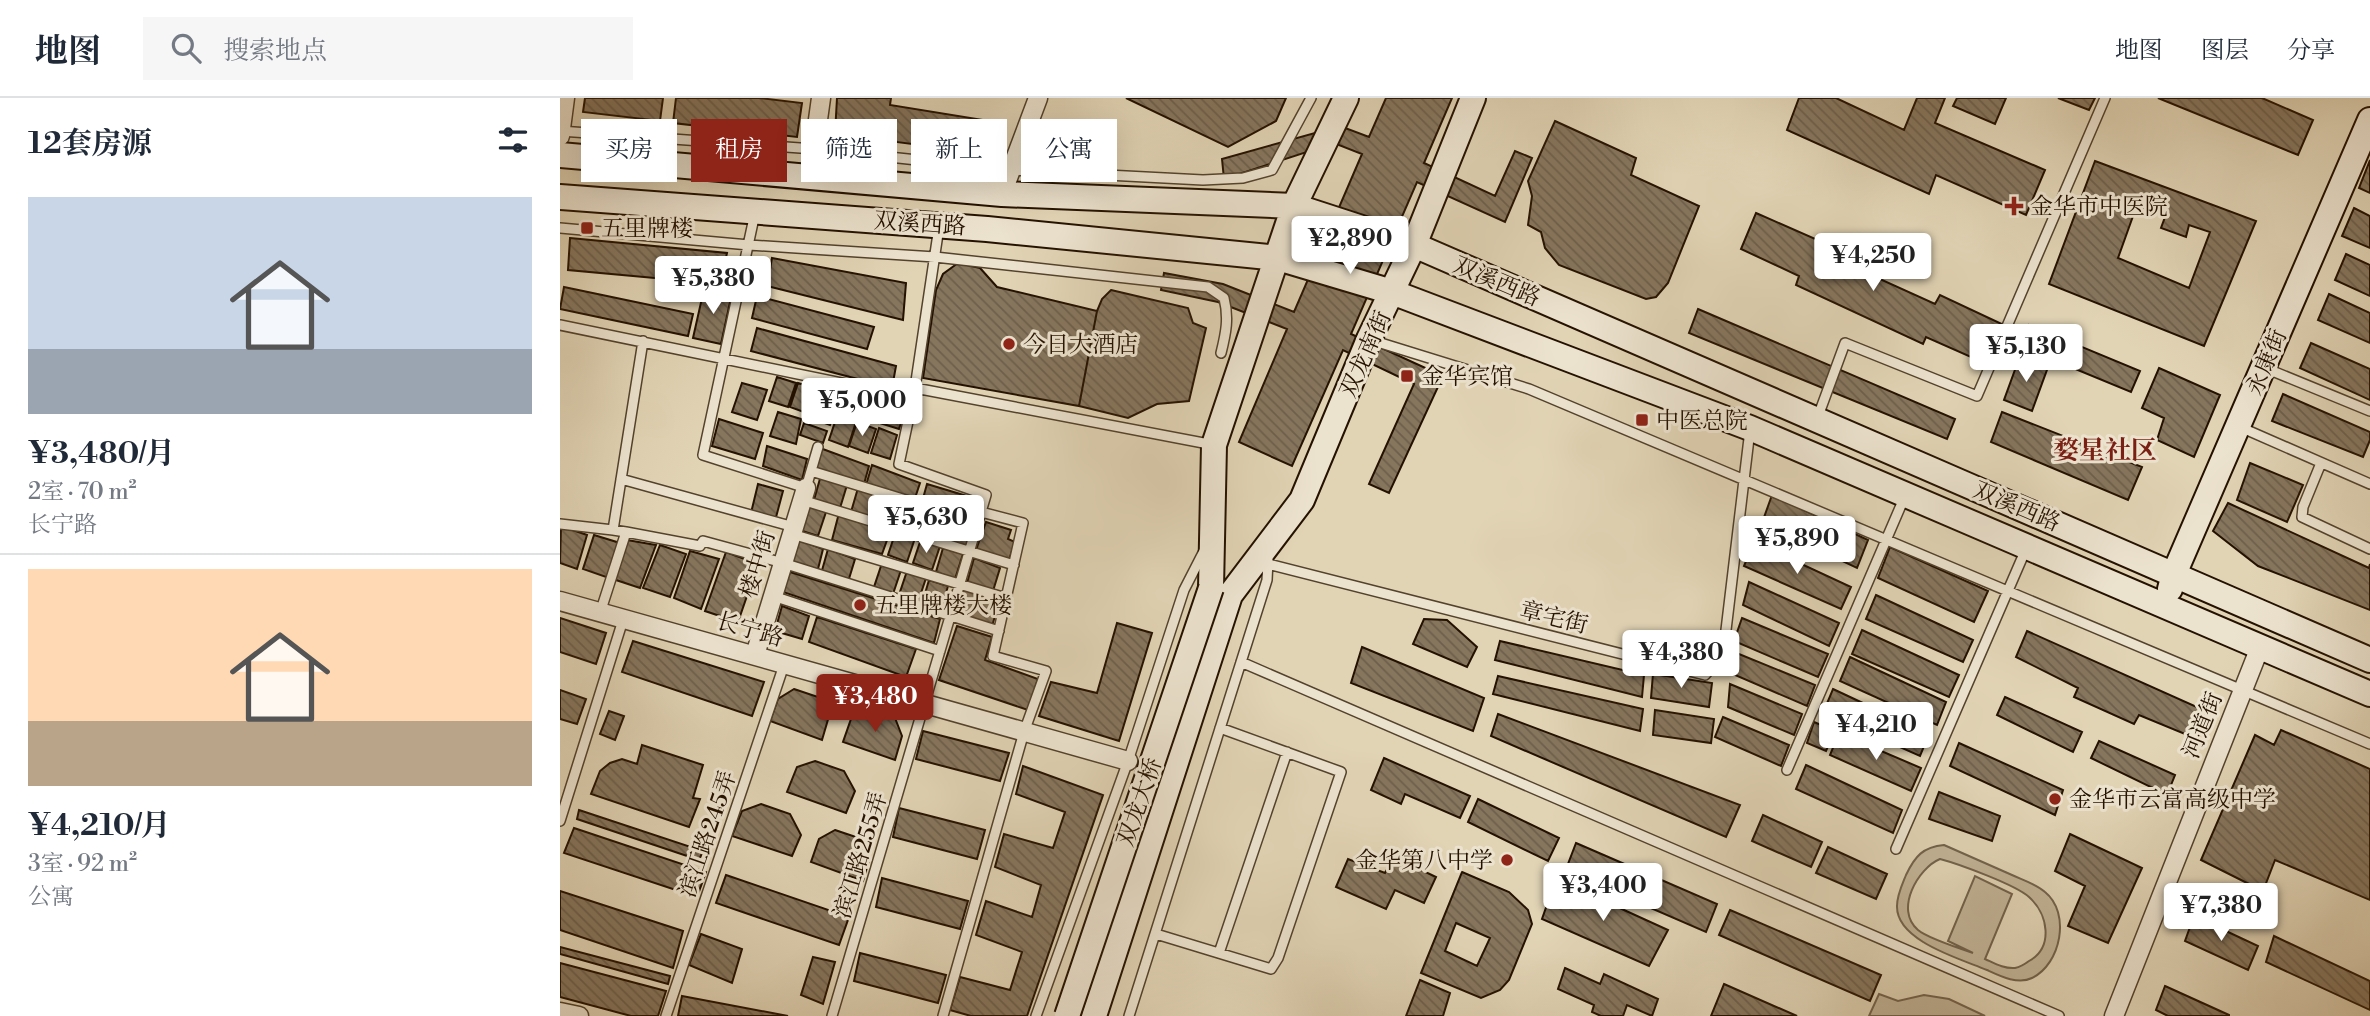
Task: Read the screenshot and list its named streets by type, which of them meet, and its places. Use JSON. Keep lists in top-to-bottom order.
{
  "streets": {
    "main road": [
      "双溪西路",
      "双龙南街",
      "永康街",
      "双龙大桥"
    ],
    "street": ["楼中街", "长宁路", "河道街"],
    "lane": ["章宅街", "滨江路245弄", "滨江路255弄"]
  },
  "crossings": [
    ["双溪西路", "双龙南街"],
    ["双溪西路", "永康街"],
    ["双溪西路", "章宅街"],
    ["双溪西路", "河道街"],
    ["双龙南街", "章宅街"],
    ["双龙南街", "双龙大桥"],
    ["楼中街", "长宁路"],
    ["长宁路", "滨江路245弄"],
    ["长宁路", "滨江路255弄"]
  ],
  "districts": ["婺星社区"],
  "places": {
    "health": ["金华市中医院"],
    "transit": ["五里牌楼", "金华宾馆", "中医总院"],
    "other": [
      "今日大酒店",
      "五里牌楼大楼",
      "金华市云富高级中学",
      "金华第八中学"
    ]
  },
  "page": {
    "header": "地图",
    "search": "搜索地点",
    "nav": ["地图", "图层", "分享"],
    "heading": "12套房源",
    "chip": [
      "买房",
      "租房",
      "筛选",
      "新上",
      "公寓"
    ],
    "list": [
      {
        "name": "¥3,480/月",
        "note": "2室 · 70 m² · 长宁路"
      },
      {
        "name": "¥4,210/月",
        "note": "3室 · 92 m² · 公寓"
      }
    ],
    "price": [
      "¥2,890",
      "¥4,250",
      "¥5,380",
      "¥5,130",
      "¥5,000",
      "¥5,630",
      "¥5,890",
      "¥4,380",
      "¥3,480",
      "¥4,210",
      "¥3,400",
      "¥7,380"
    ]
  }
}
